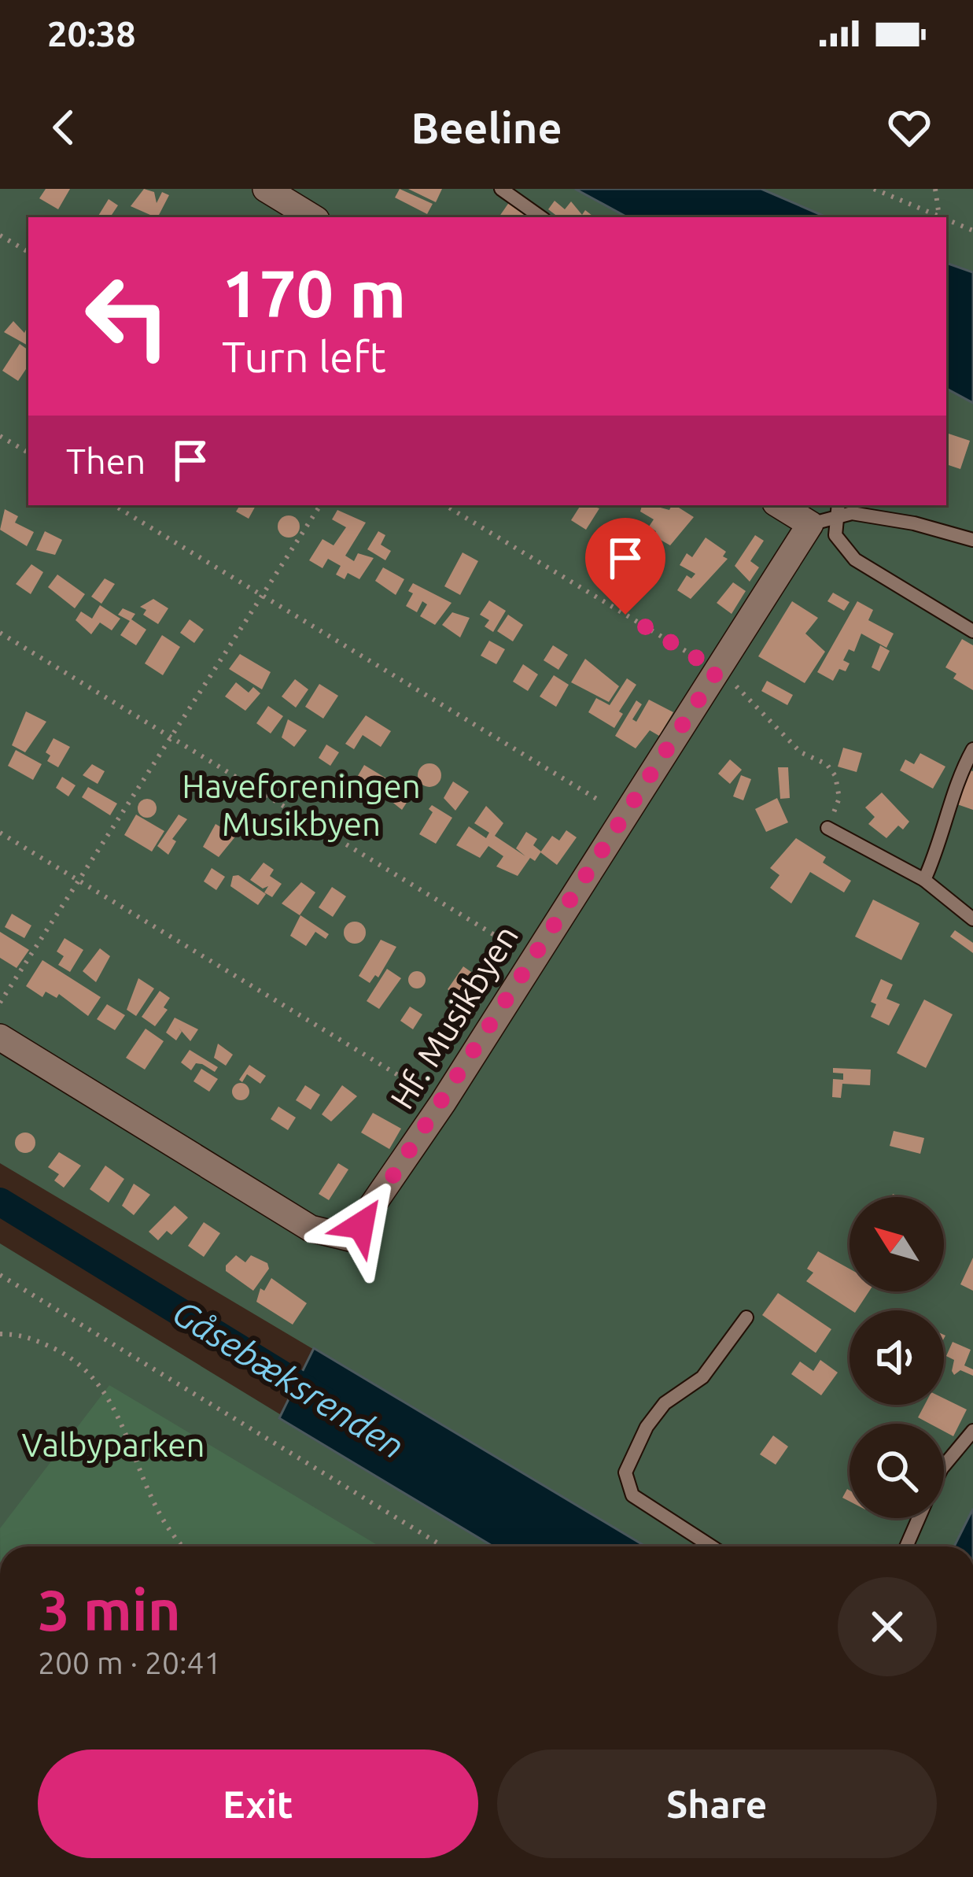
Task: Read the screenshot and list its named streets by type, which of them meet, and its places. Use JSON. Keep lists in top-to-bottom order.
{
  "streets": {
    "street": ["Hf. Musikbyen"]
  },
  "water": ["Gåsebæksrenden"],
  "parks": ["Haveforeningen Musikbyen", "Valbyparken"],
  "north": "top left",
  "page": {
    "status": "20:38",
    "header": "Beeline",
    "turn": ["170 m", "Turn left"],
    "then": "Then",
    "heading": ["3 min", "200 m · 20:41"],
    "buttons": ["Exit", "Share"]
  }
}
